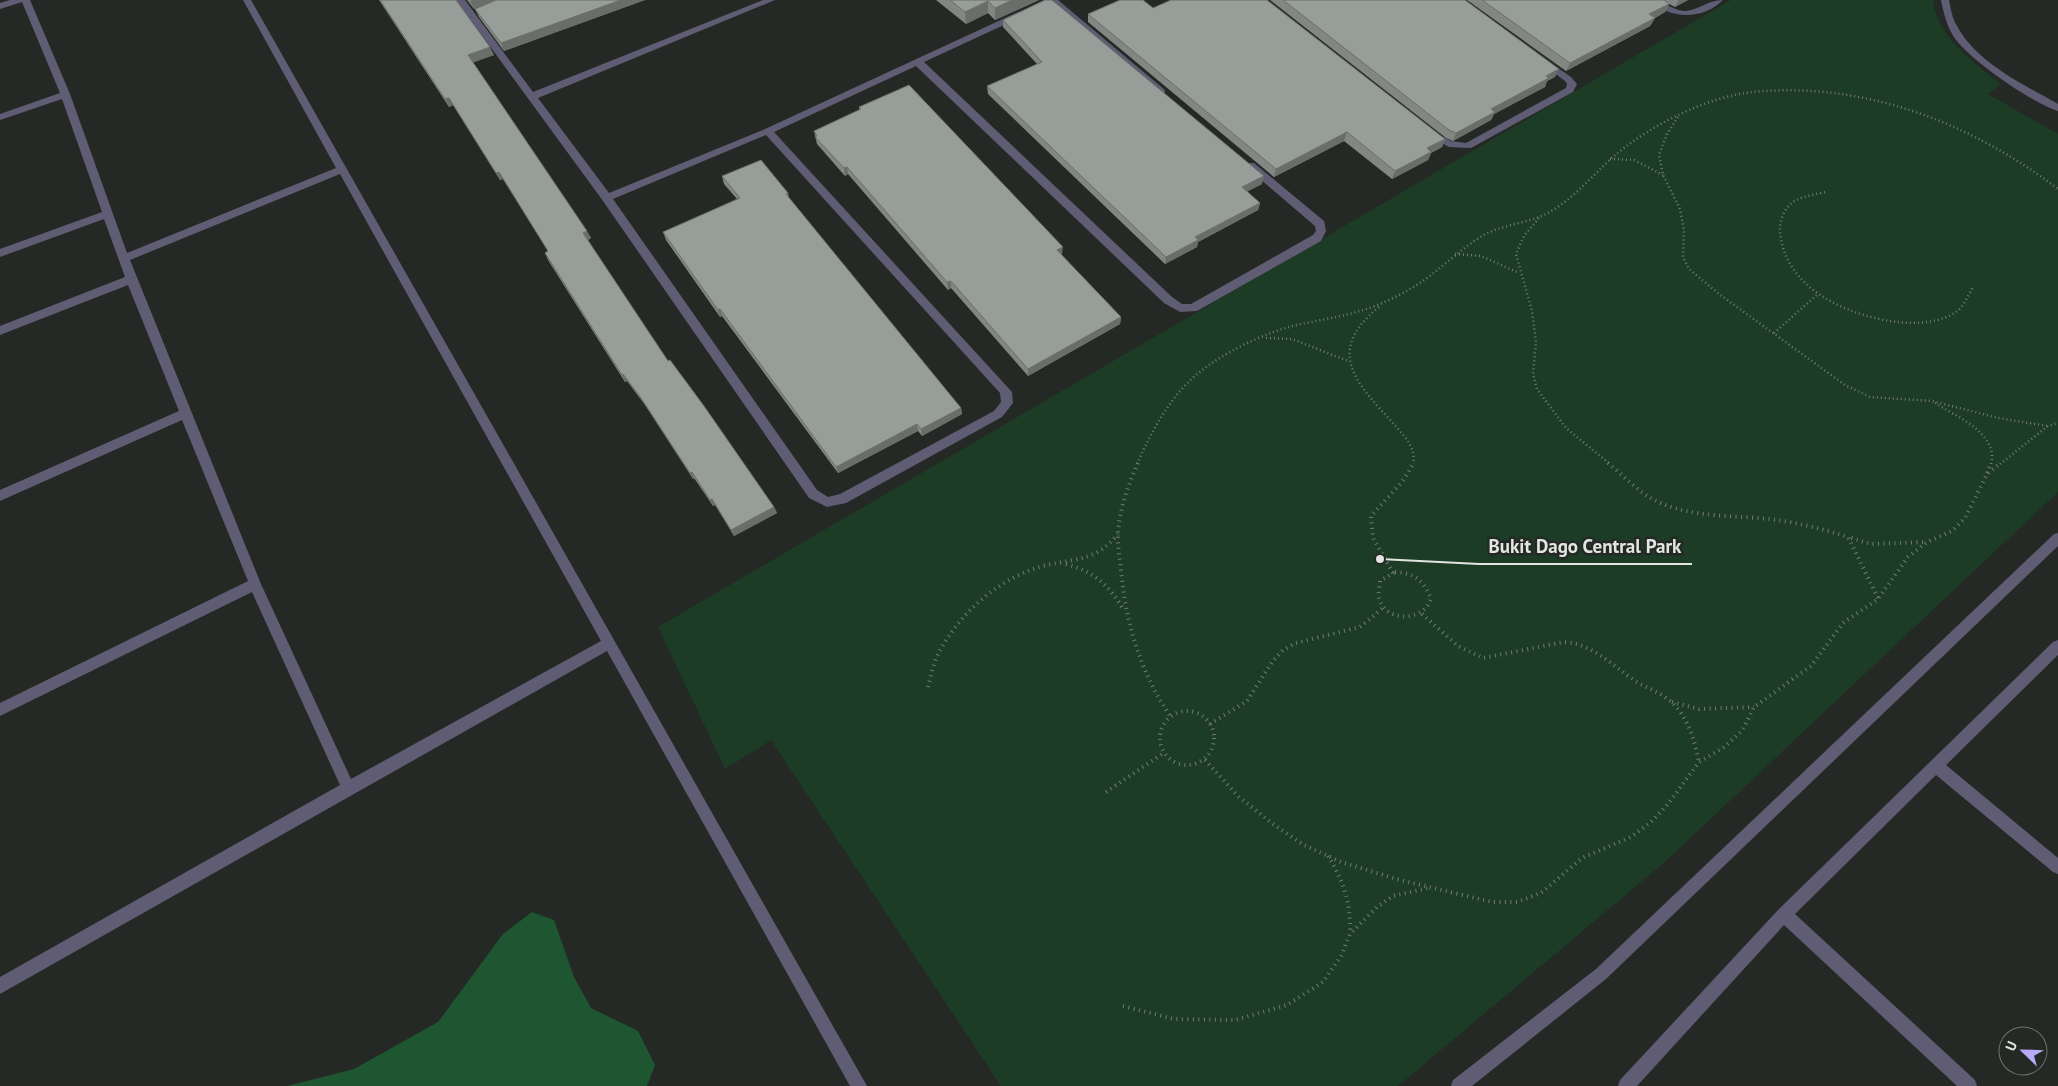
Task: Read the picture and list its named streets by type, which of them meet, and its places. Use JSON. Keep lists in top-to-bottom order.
{
  "places": ["Bukit Dago Central Park"],
  "north": "top left"
}
